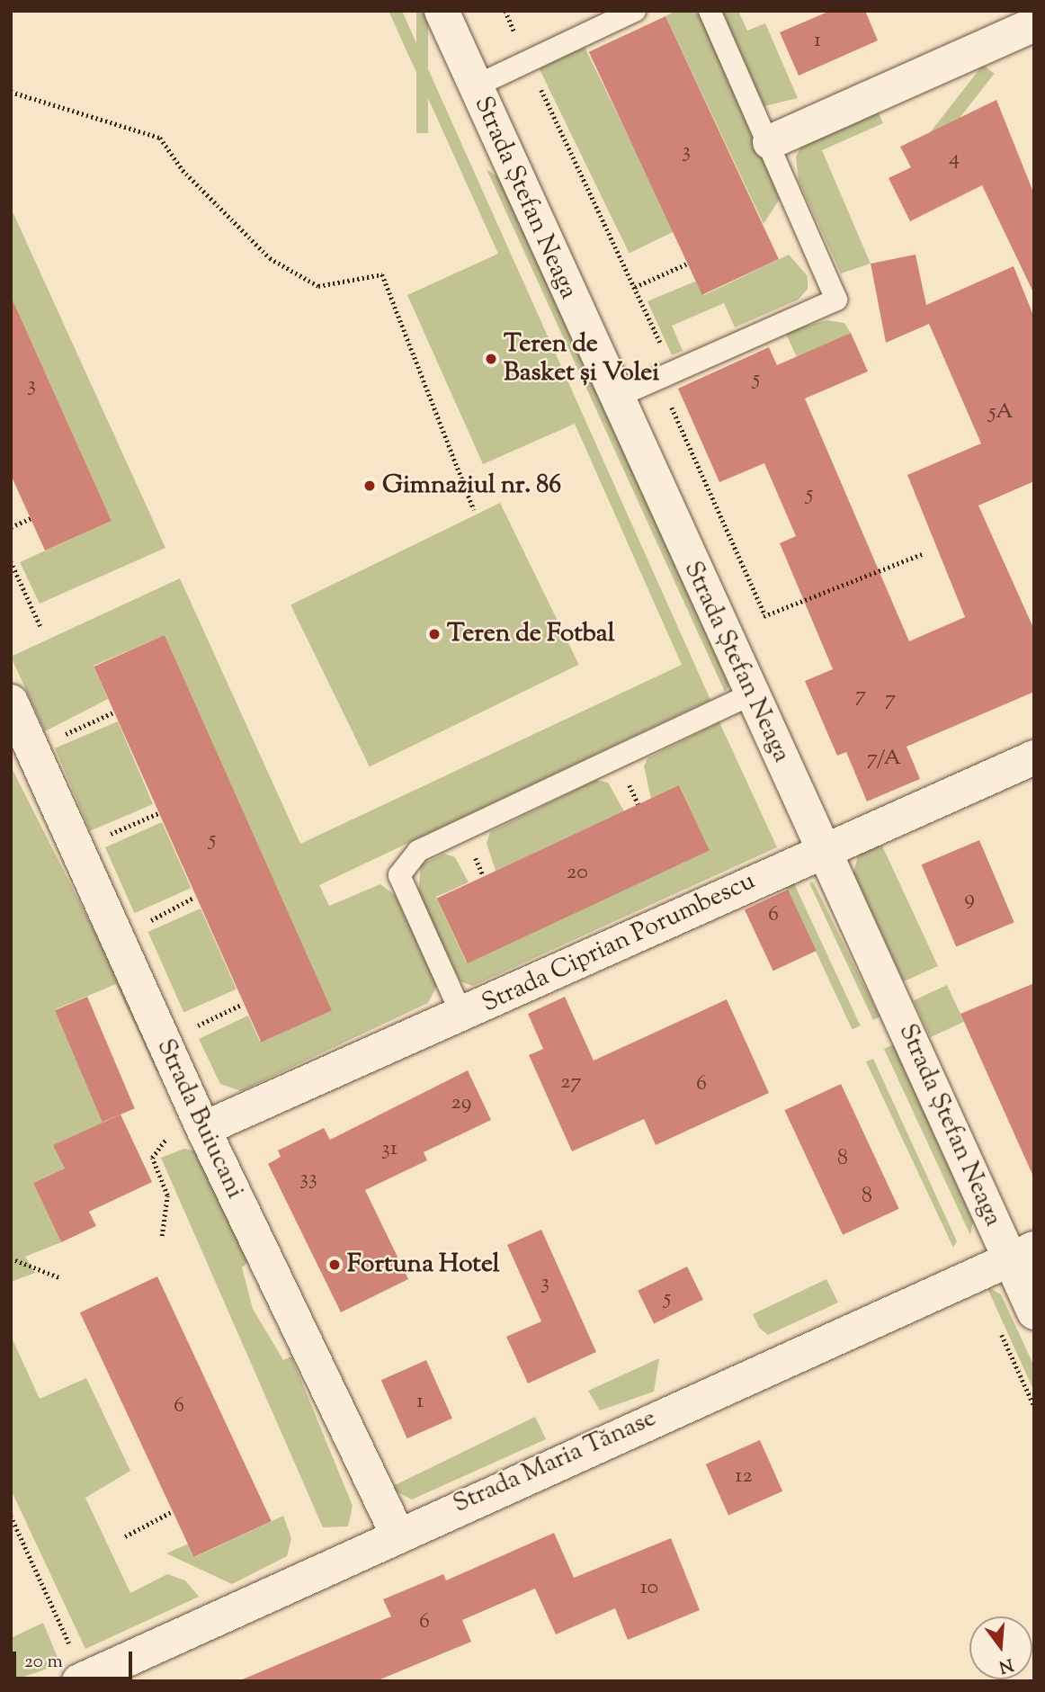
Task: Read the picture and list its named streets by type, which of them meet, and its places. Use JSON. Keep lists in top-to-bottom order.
{
  "streets": {
    "street": [
      "Strada Ștefan Neaga",
      "Strada Ciprian Porumbescu",
      "Strada Buiucani",
      "Strada Maria Tănase"
    ]
  },
  "crossings": [
    ["Strada Ștefan Neaga", "Strada Ciprian Porumbescu"],
    ["Strada Ștefan Neaga", "Strada Maria Tănase"],
    ["Strada Ciprian Porumbescu", "Strada Buiucani"],
    ["Strada Buiucani", "Strada Maria Tănase"]
  ],
  "places": [
    "Teren de Basket și Volei",
    "Gimnaziul nr. 86",
    "Teren de Fotbal",
    "Fortuna Hotel"
  ],
  "house_numbers": [
    "1",
    "3",
    "4",
    "5",
    "3",
    "5A",
    "5",
    "7",
    "7",
    "7/A",
    "5",
    "20",
    "9",
    "6",
    "27",
    "6",
    "29",
    "31",
    "8",
    "33",
    "8",
    "3",
    "5",
    "1",
    "6",
    "12",
    "10",
    "6"
  ],
  "scale_bar": "20 m",
  "north": "bottom"
}
